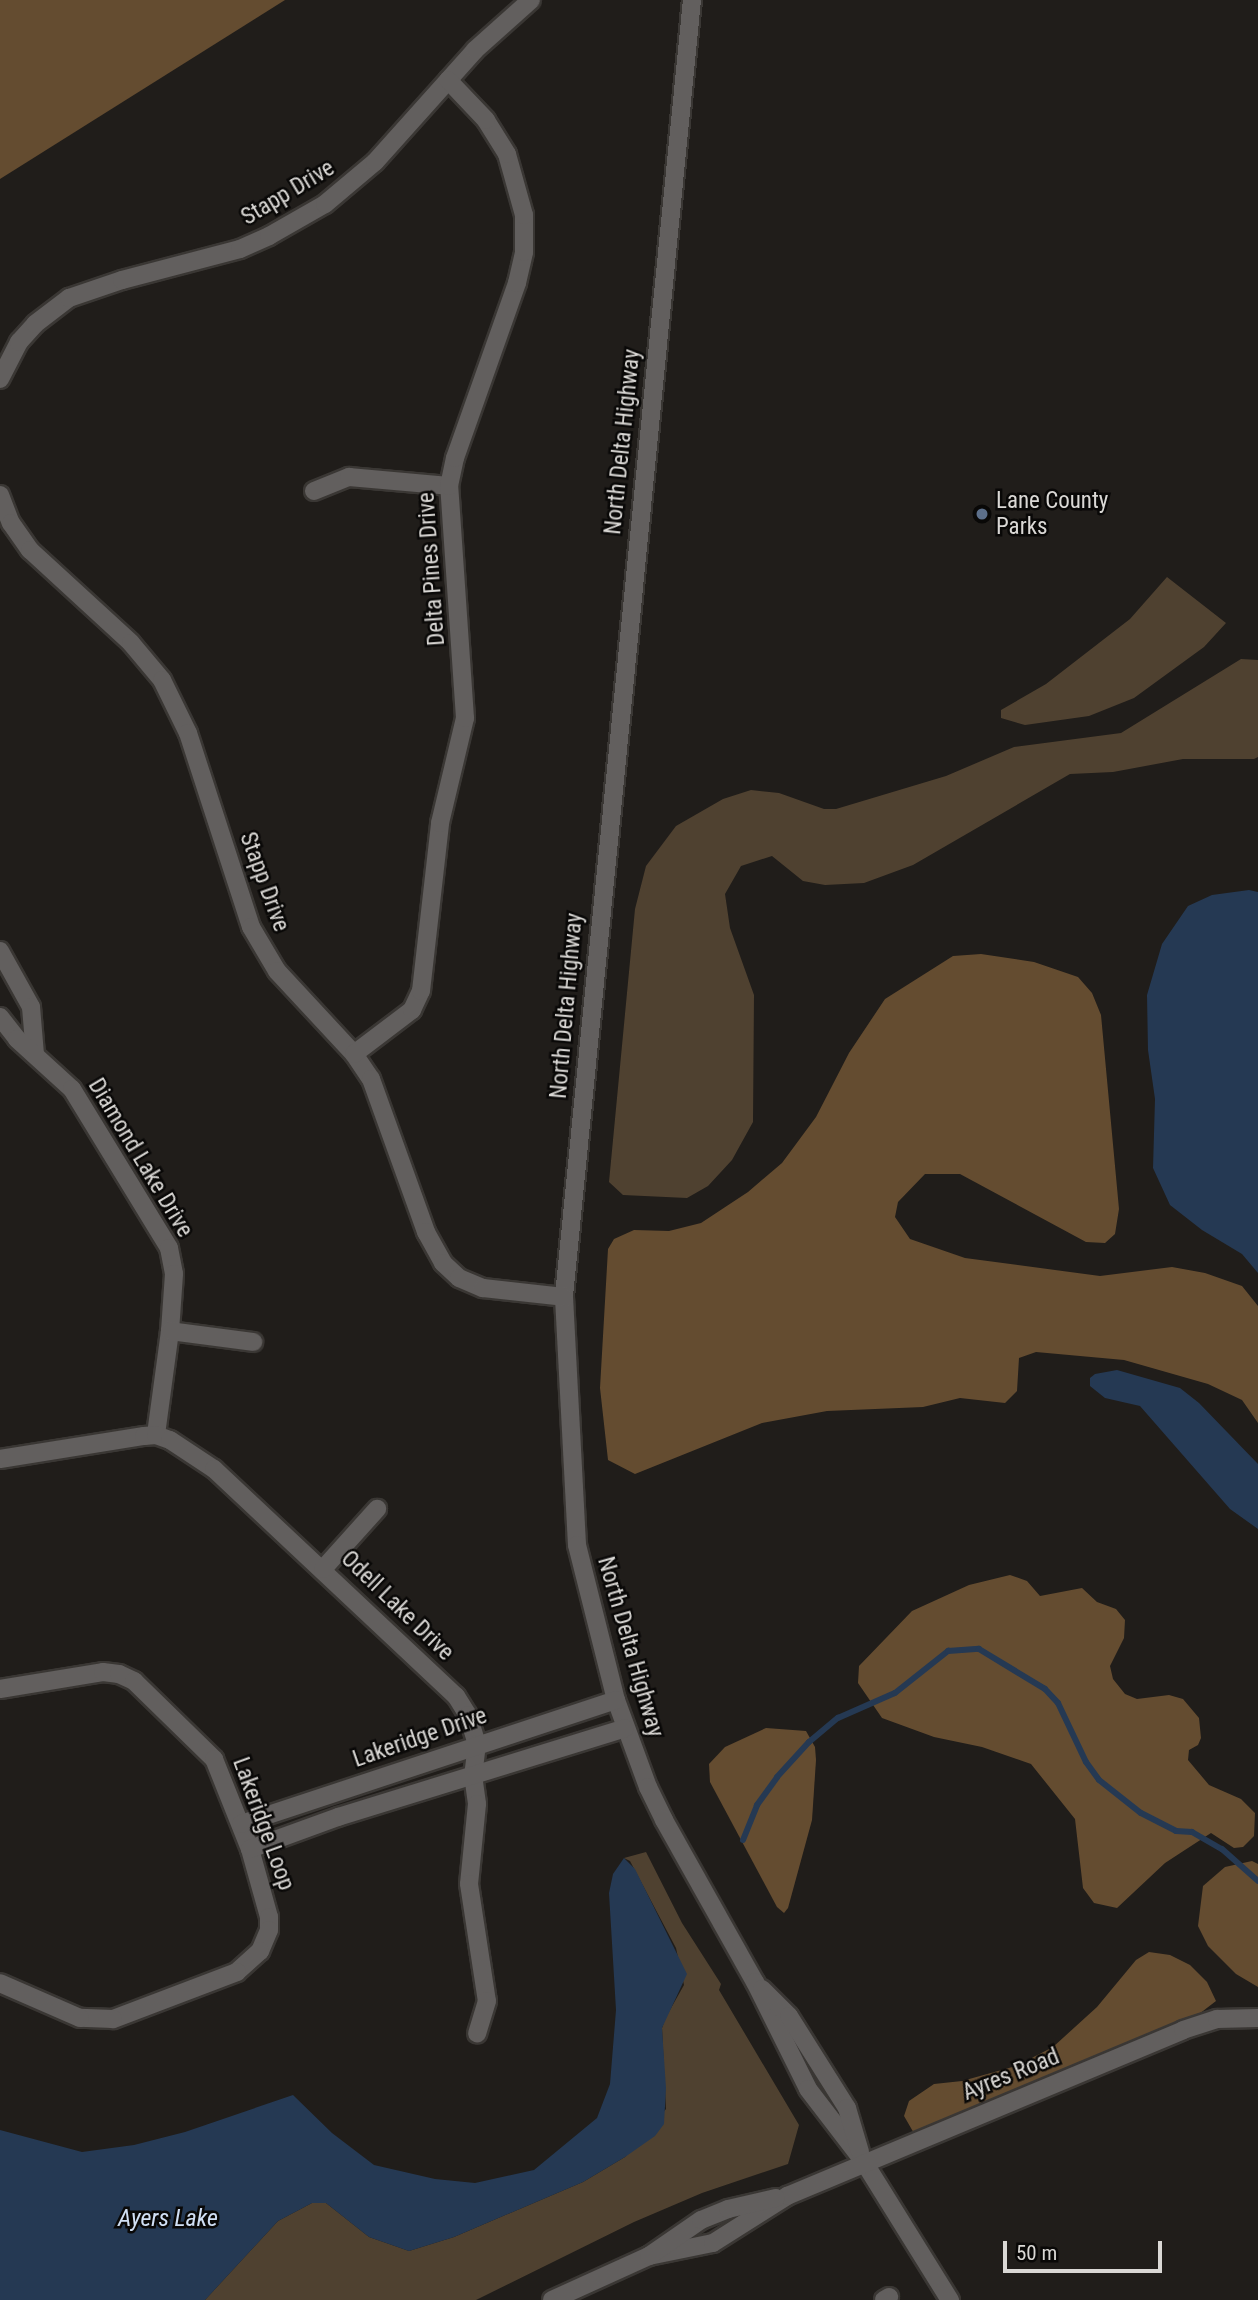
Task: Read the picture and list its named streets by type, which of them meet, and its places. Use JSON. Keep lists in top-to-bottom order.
{
  "streets": {
    "street": [
      "Stapp Drive",
      "North Delta Highway",
      "Delta Pines Drive",
      "Diamond Lake Drive",
      "Odell Lake Drive",
      "Lakeridge Drive",
      "Lakeridge Loop",
      "Ayres Road"
    ]
  },
  "crossings": [
    ["Stapp Drive", "North Delta Highway"],
    ["Stapp Drive", "Delta Pines Drive"],
    ["North Delta Highway", "Lakeridge Drive"],
    ["North Delta Highway", "Ayres Road"],
    ["Diamond Lake Drive", "Odell Lake Drive"],
    ["Odell Lake Drive", "Lakeridge Drive"],
    ["Lakeridge Drive", "Lakeridge Loop"]
  ],
  "water": ["Ayers Lake"],
  "places": ["Lane County Parks"],
  "scale_bar": "50 m"
}
